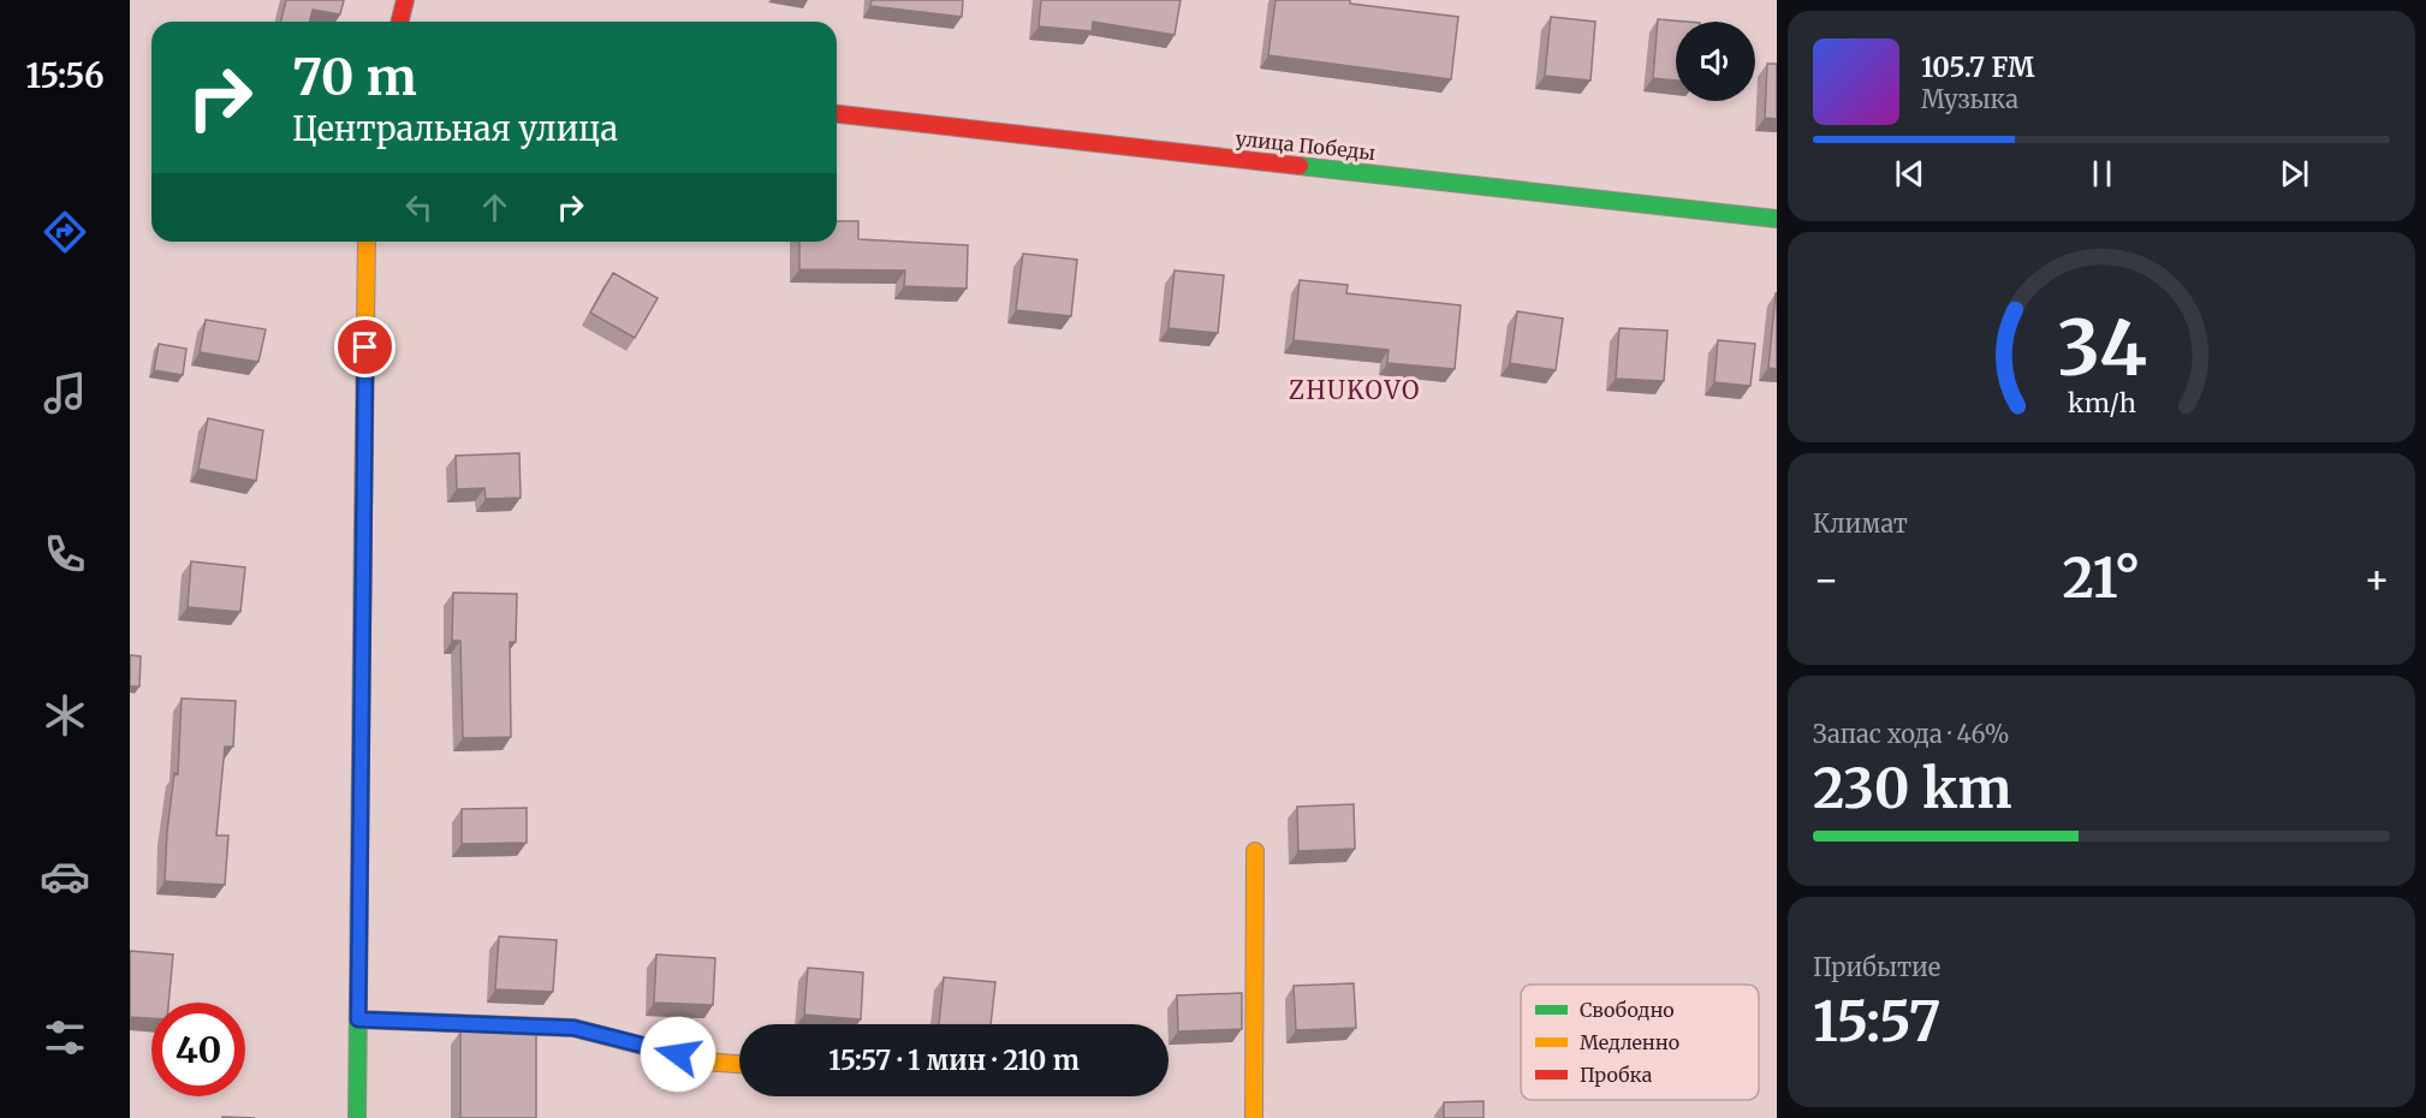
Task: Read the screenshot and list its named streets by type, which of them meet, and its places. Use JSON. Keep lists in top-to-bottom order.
{
  "streets": {
    "street": ["улица Победы"]
  },
  "districts": ["ZHUKOVO"],
  "legend": ["Свободно", "Медленно", "Пробка"],
  "page": {
    "tabs": "15:56",
    "turn": ["70 m", "Центральная улица"],
    "song": ["105.7 FM", "Музыка"],
    "tile": [
      "Климат",
      ["Запас хода · 46%", "230 km"],
      ["Прибытие", "15:57"]
    ],
    "heat": ["−", "21°", "+"],
    "limit": "40",
    "trip": "15:57 · 1 мин · 210 m",
    "gauge": ["34", "km/h"]
  }
}
